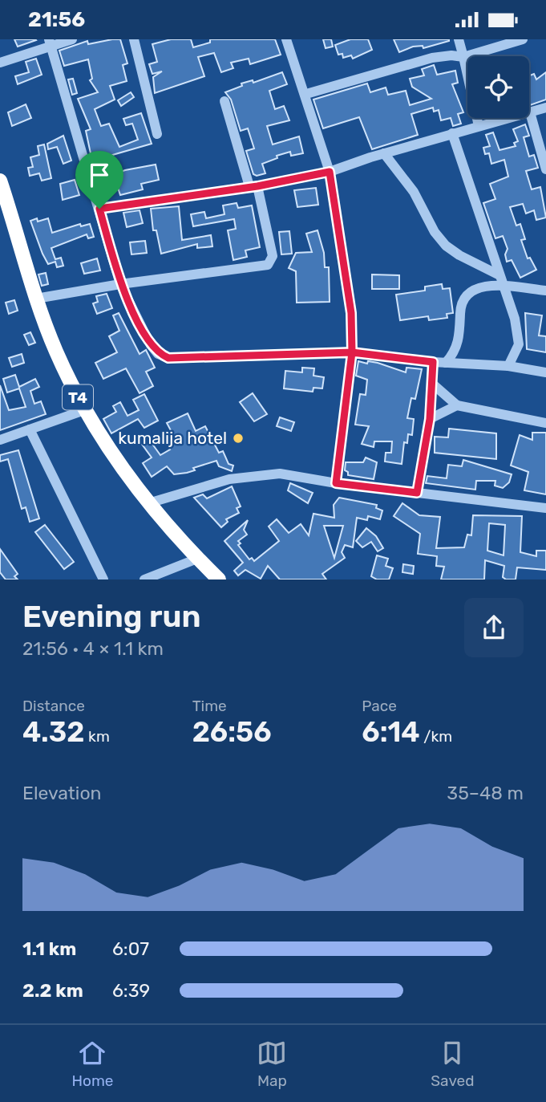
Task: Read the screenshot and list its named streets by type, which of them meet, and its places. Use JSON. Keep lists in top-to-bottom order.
{
  "streets": {
    "highway": ["T4"]
  },
  "places": ["kumalija hotel"],
  "page": {
    "status": "21:56",
    "heading": ["Evening run", "21:56 · 4 × 1.1 km"],
    "stats": [
      ["Distance", "4.32 km"],
      ["Time", "26:56"],
      ["Pace", "6:14 /km"]
    ],
    "chart": ["Elevation", "35–48 m"],
    "list": [
      {
        "name": "1.1 km",
        "note": "6:07"
      },
      {
        "name": "2.2 km",
        "note": "6:39"
      }
    ],
    "tabs": ["Home", "Map", "Saved"]
  }
}
